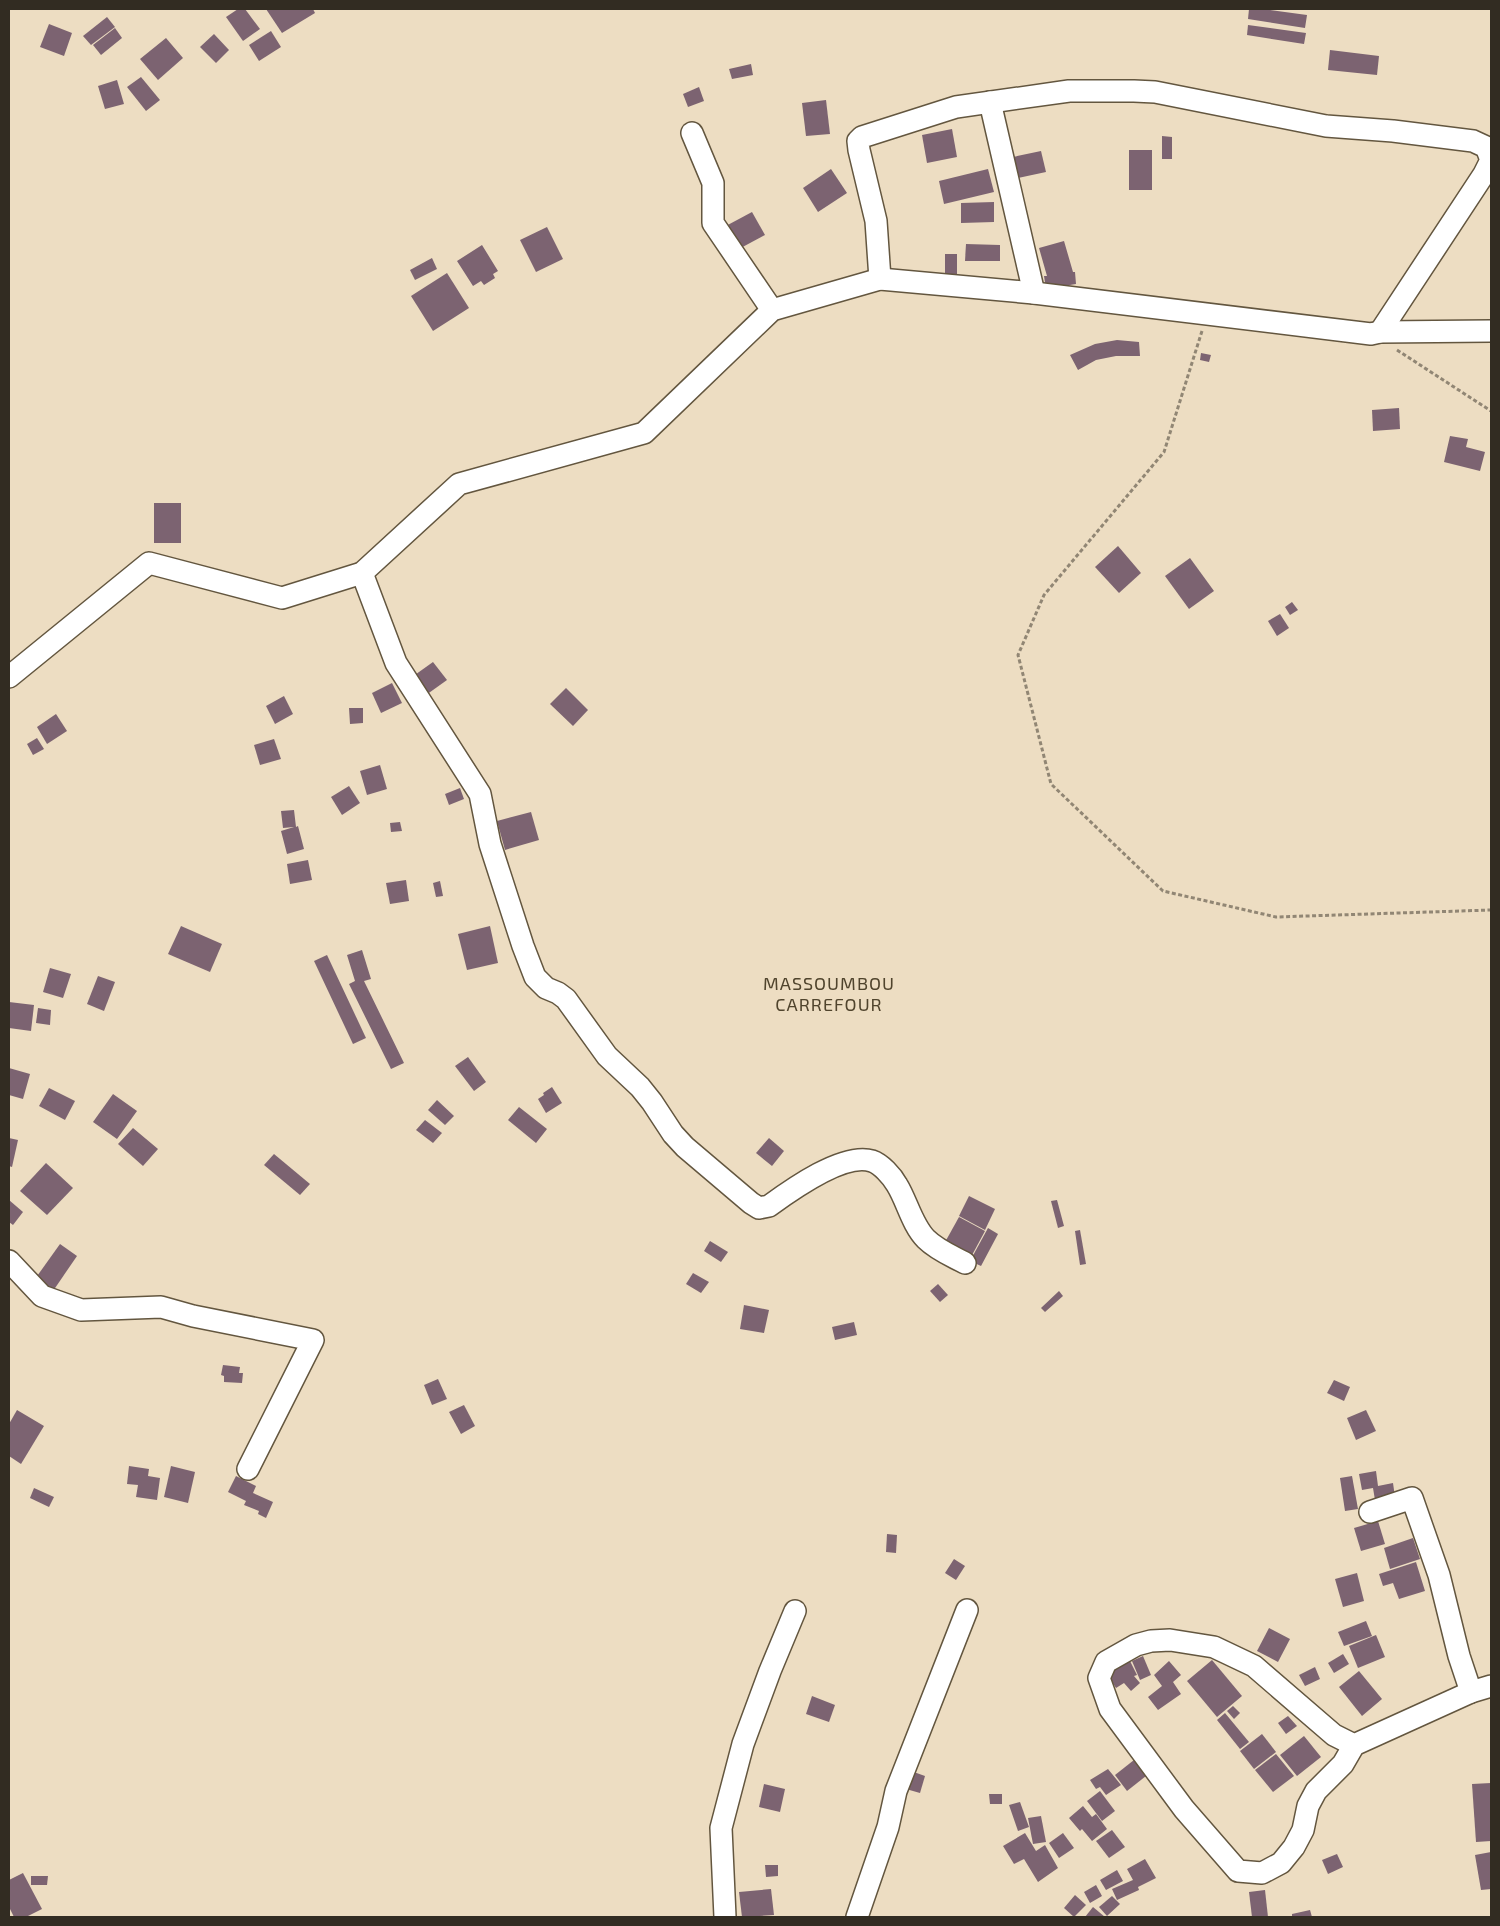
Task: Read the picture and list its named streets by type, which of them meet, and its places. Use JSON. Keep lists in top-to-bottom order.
{
  "districts": ["MASSOUMBOU CARREFOUR"]
}
